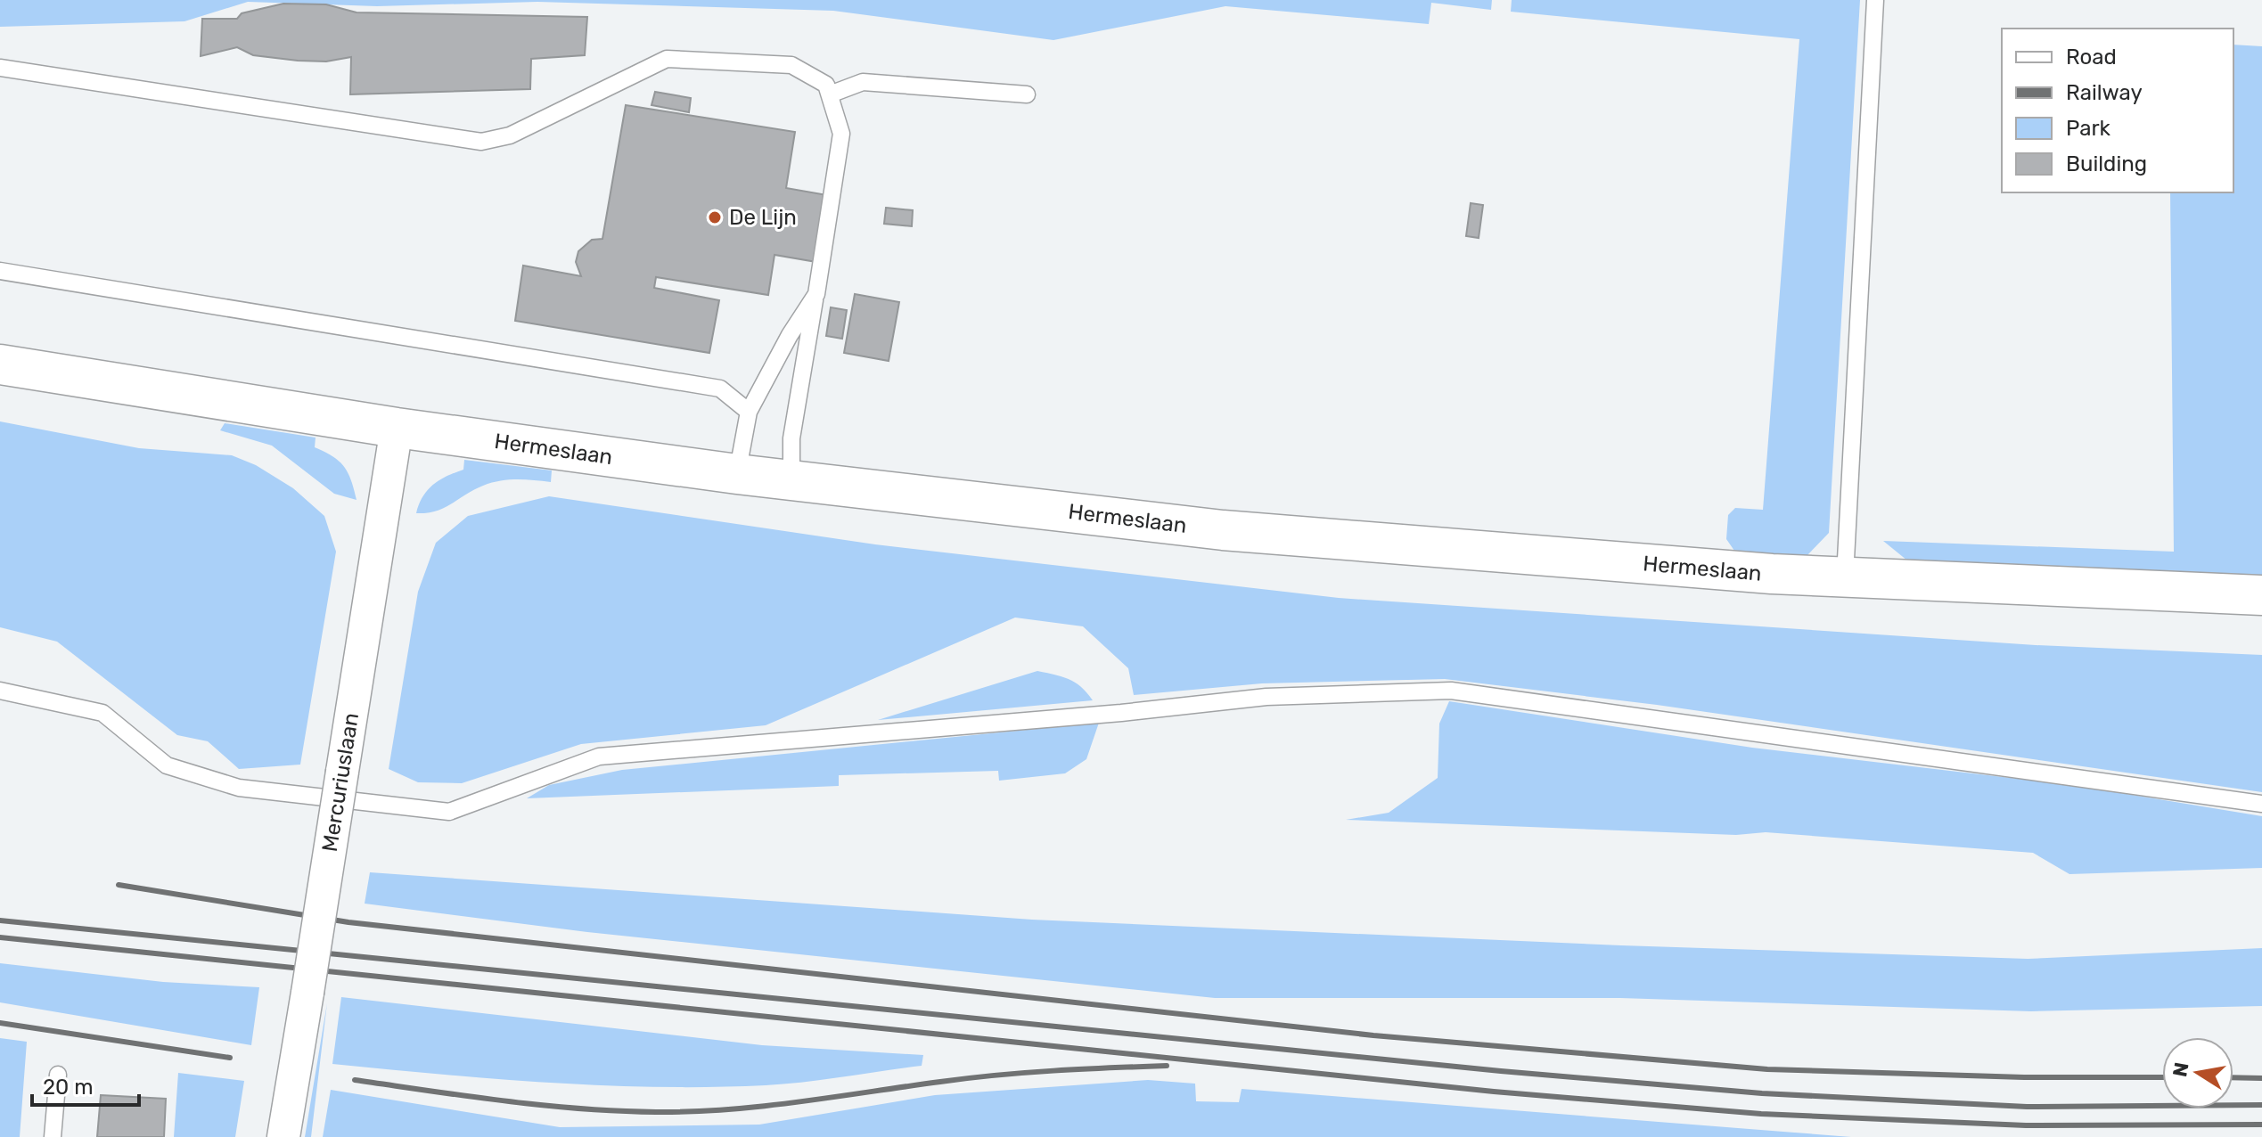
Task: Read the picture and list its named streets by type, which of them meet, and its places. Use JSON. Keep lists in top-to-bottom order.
{
  "streets": {
    "street": ["Hermeslaan", "Mercuriuslaan"]
  },
  "crossings": [
    ["Hermeslaan", "Mercuriuslaan"]
  ],
  "places": ["De Lijn"],
  "legend": [
    "Road",
    "Railway",
    "Park",
    "Building"
  ],
  "scale_bar": "20 m",
  "north": "left"
}
